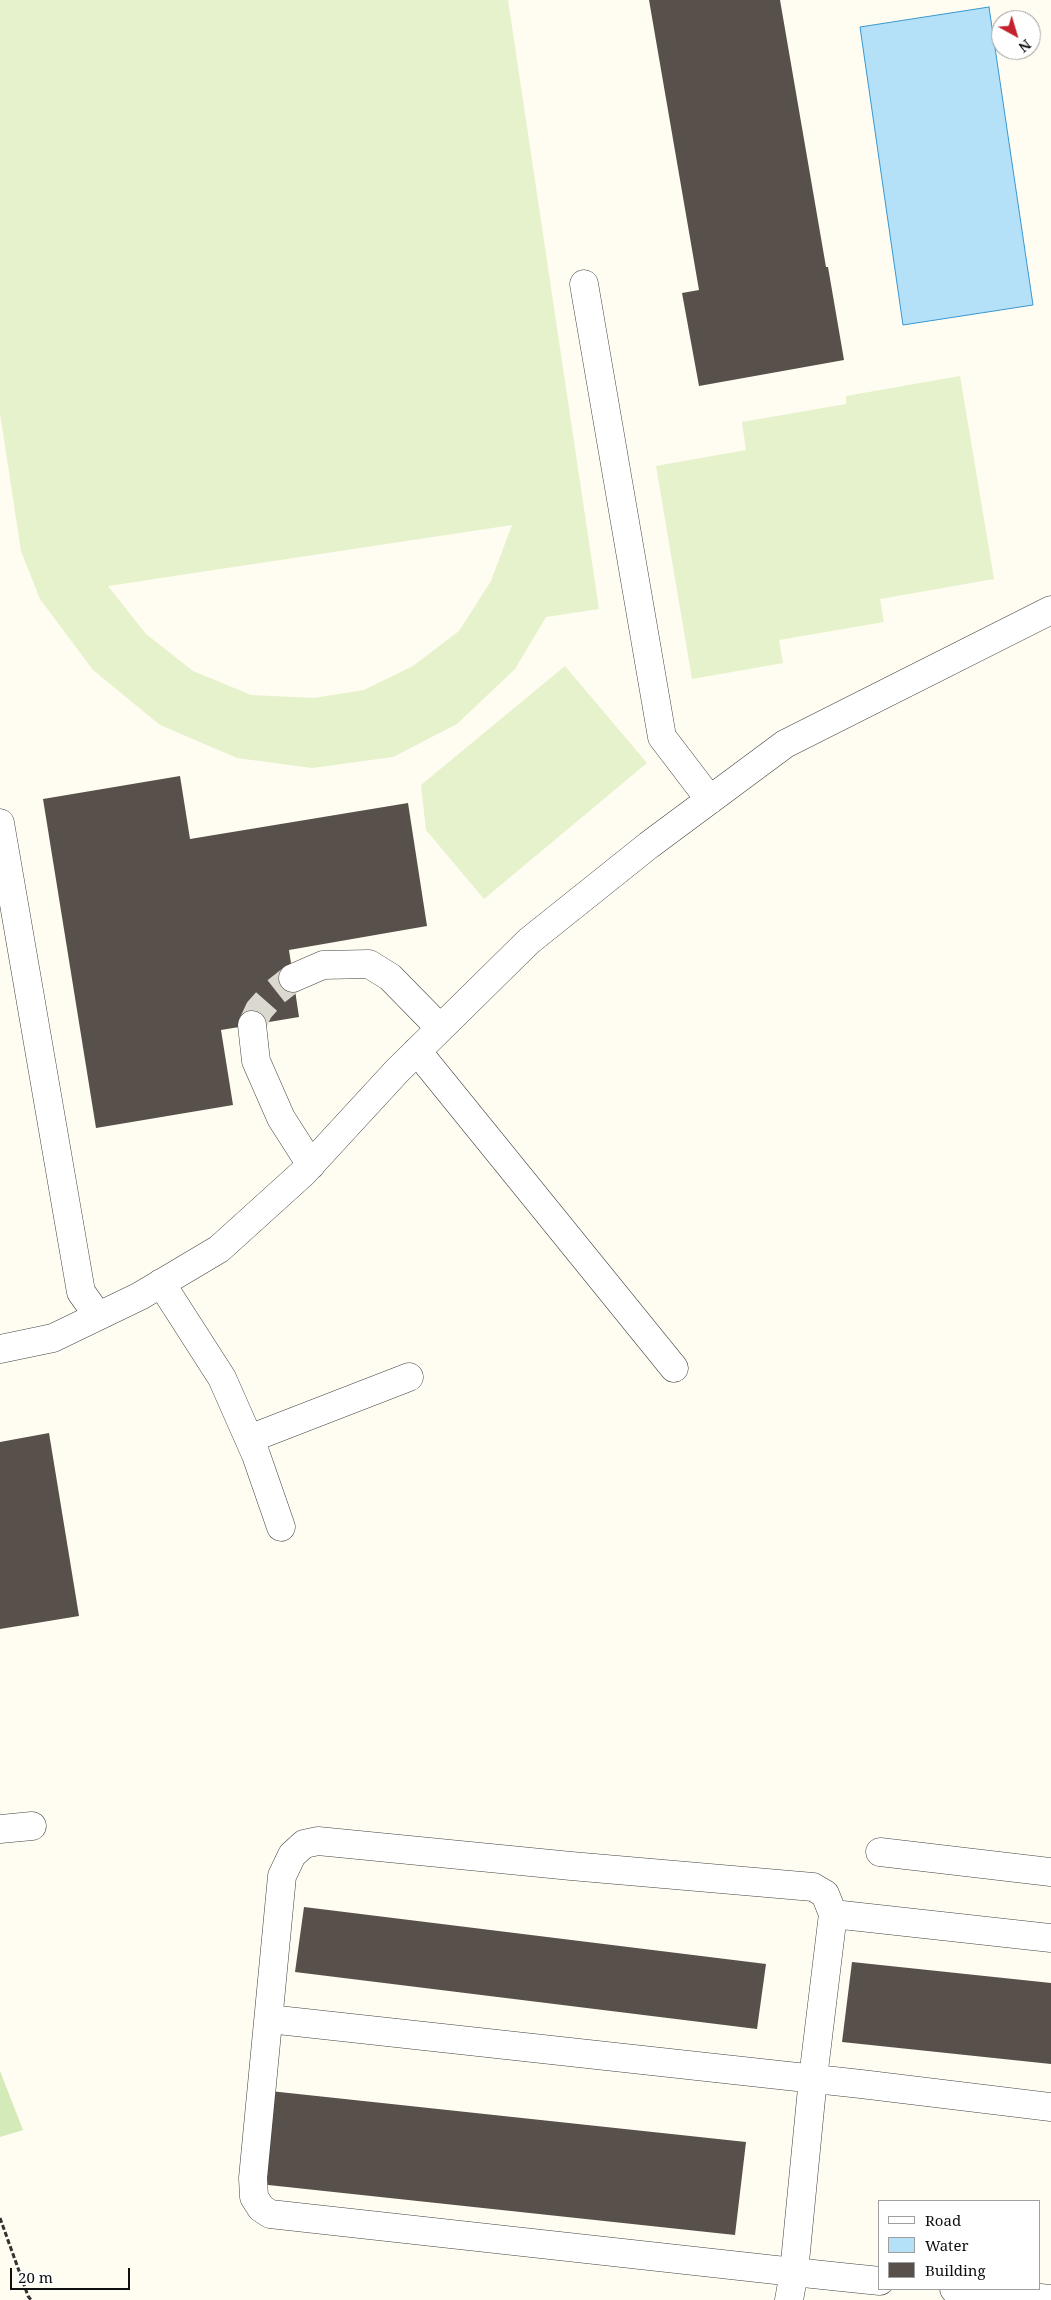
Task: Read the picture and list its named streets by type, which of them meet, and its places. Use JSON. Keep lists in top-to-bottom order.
{
  "legend": ["Road", "Water", "Building"],
  "scale_bar": "20 m",
  "north": "bottom right"
}
